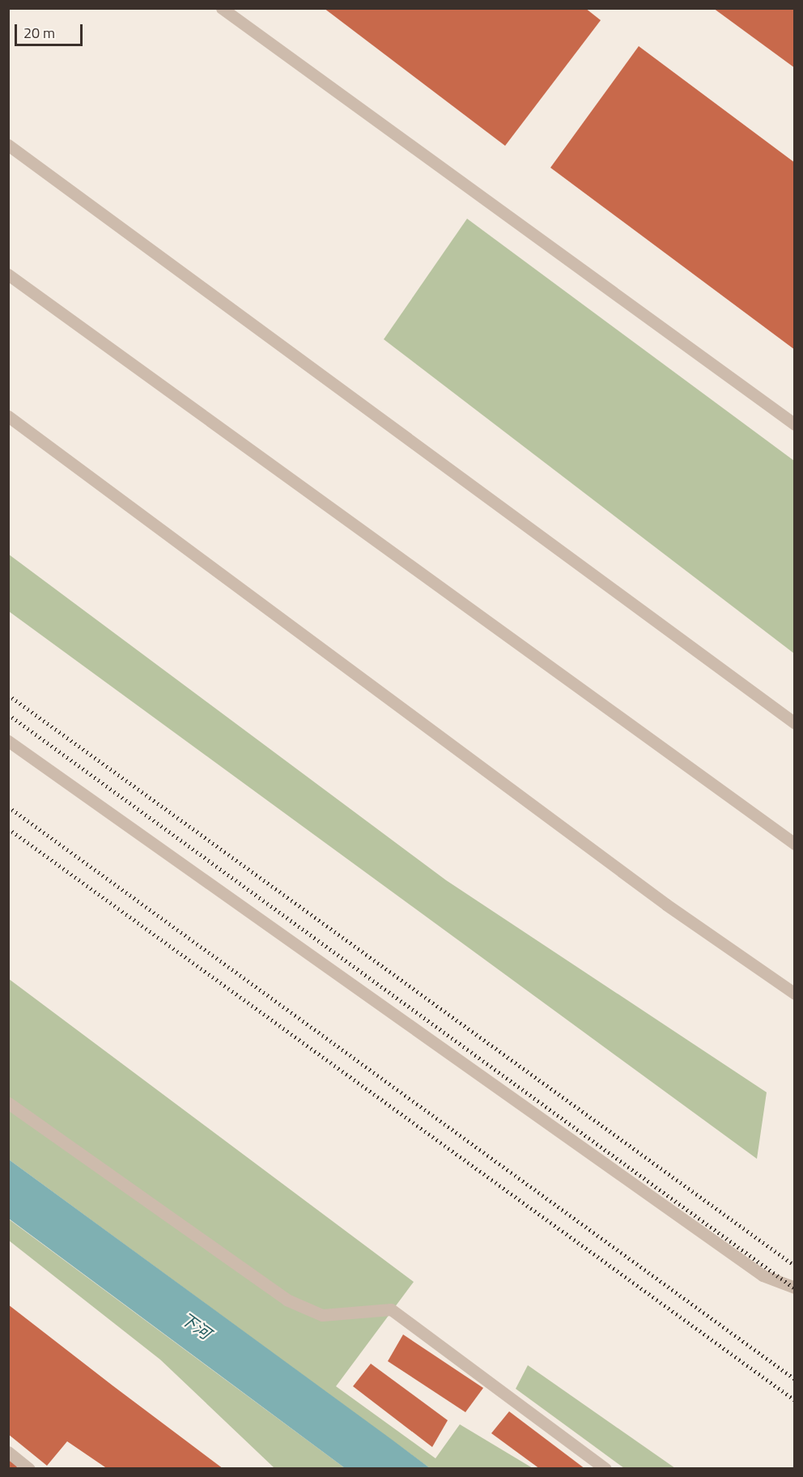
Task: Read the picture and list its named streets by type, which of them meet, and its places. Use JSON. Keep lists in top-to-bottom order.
{
  "water": ["下河"],
  "scale_bar": "20 m"
}
